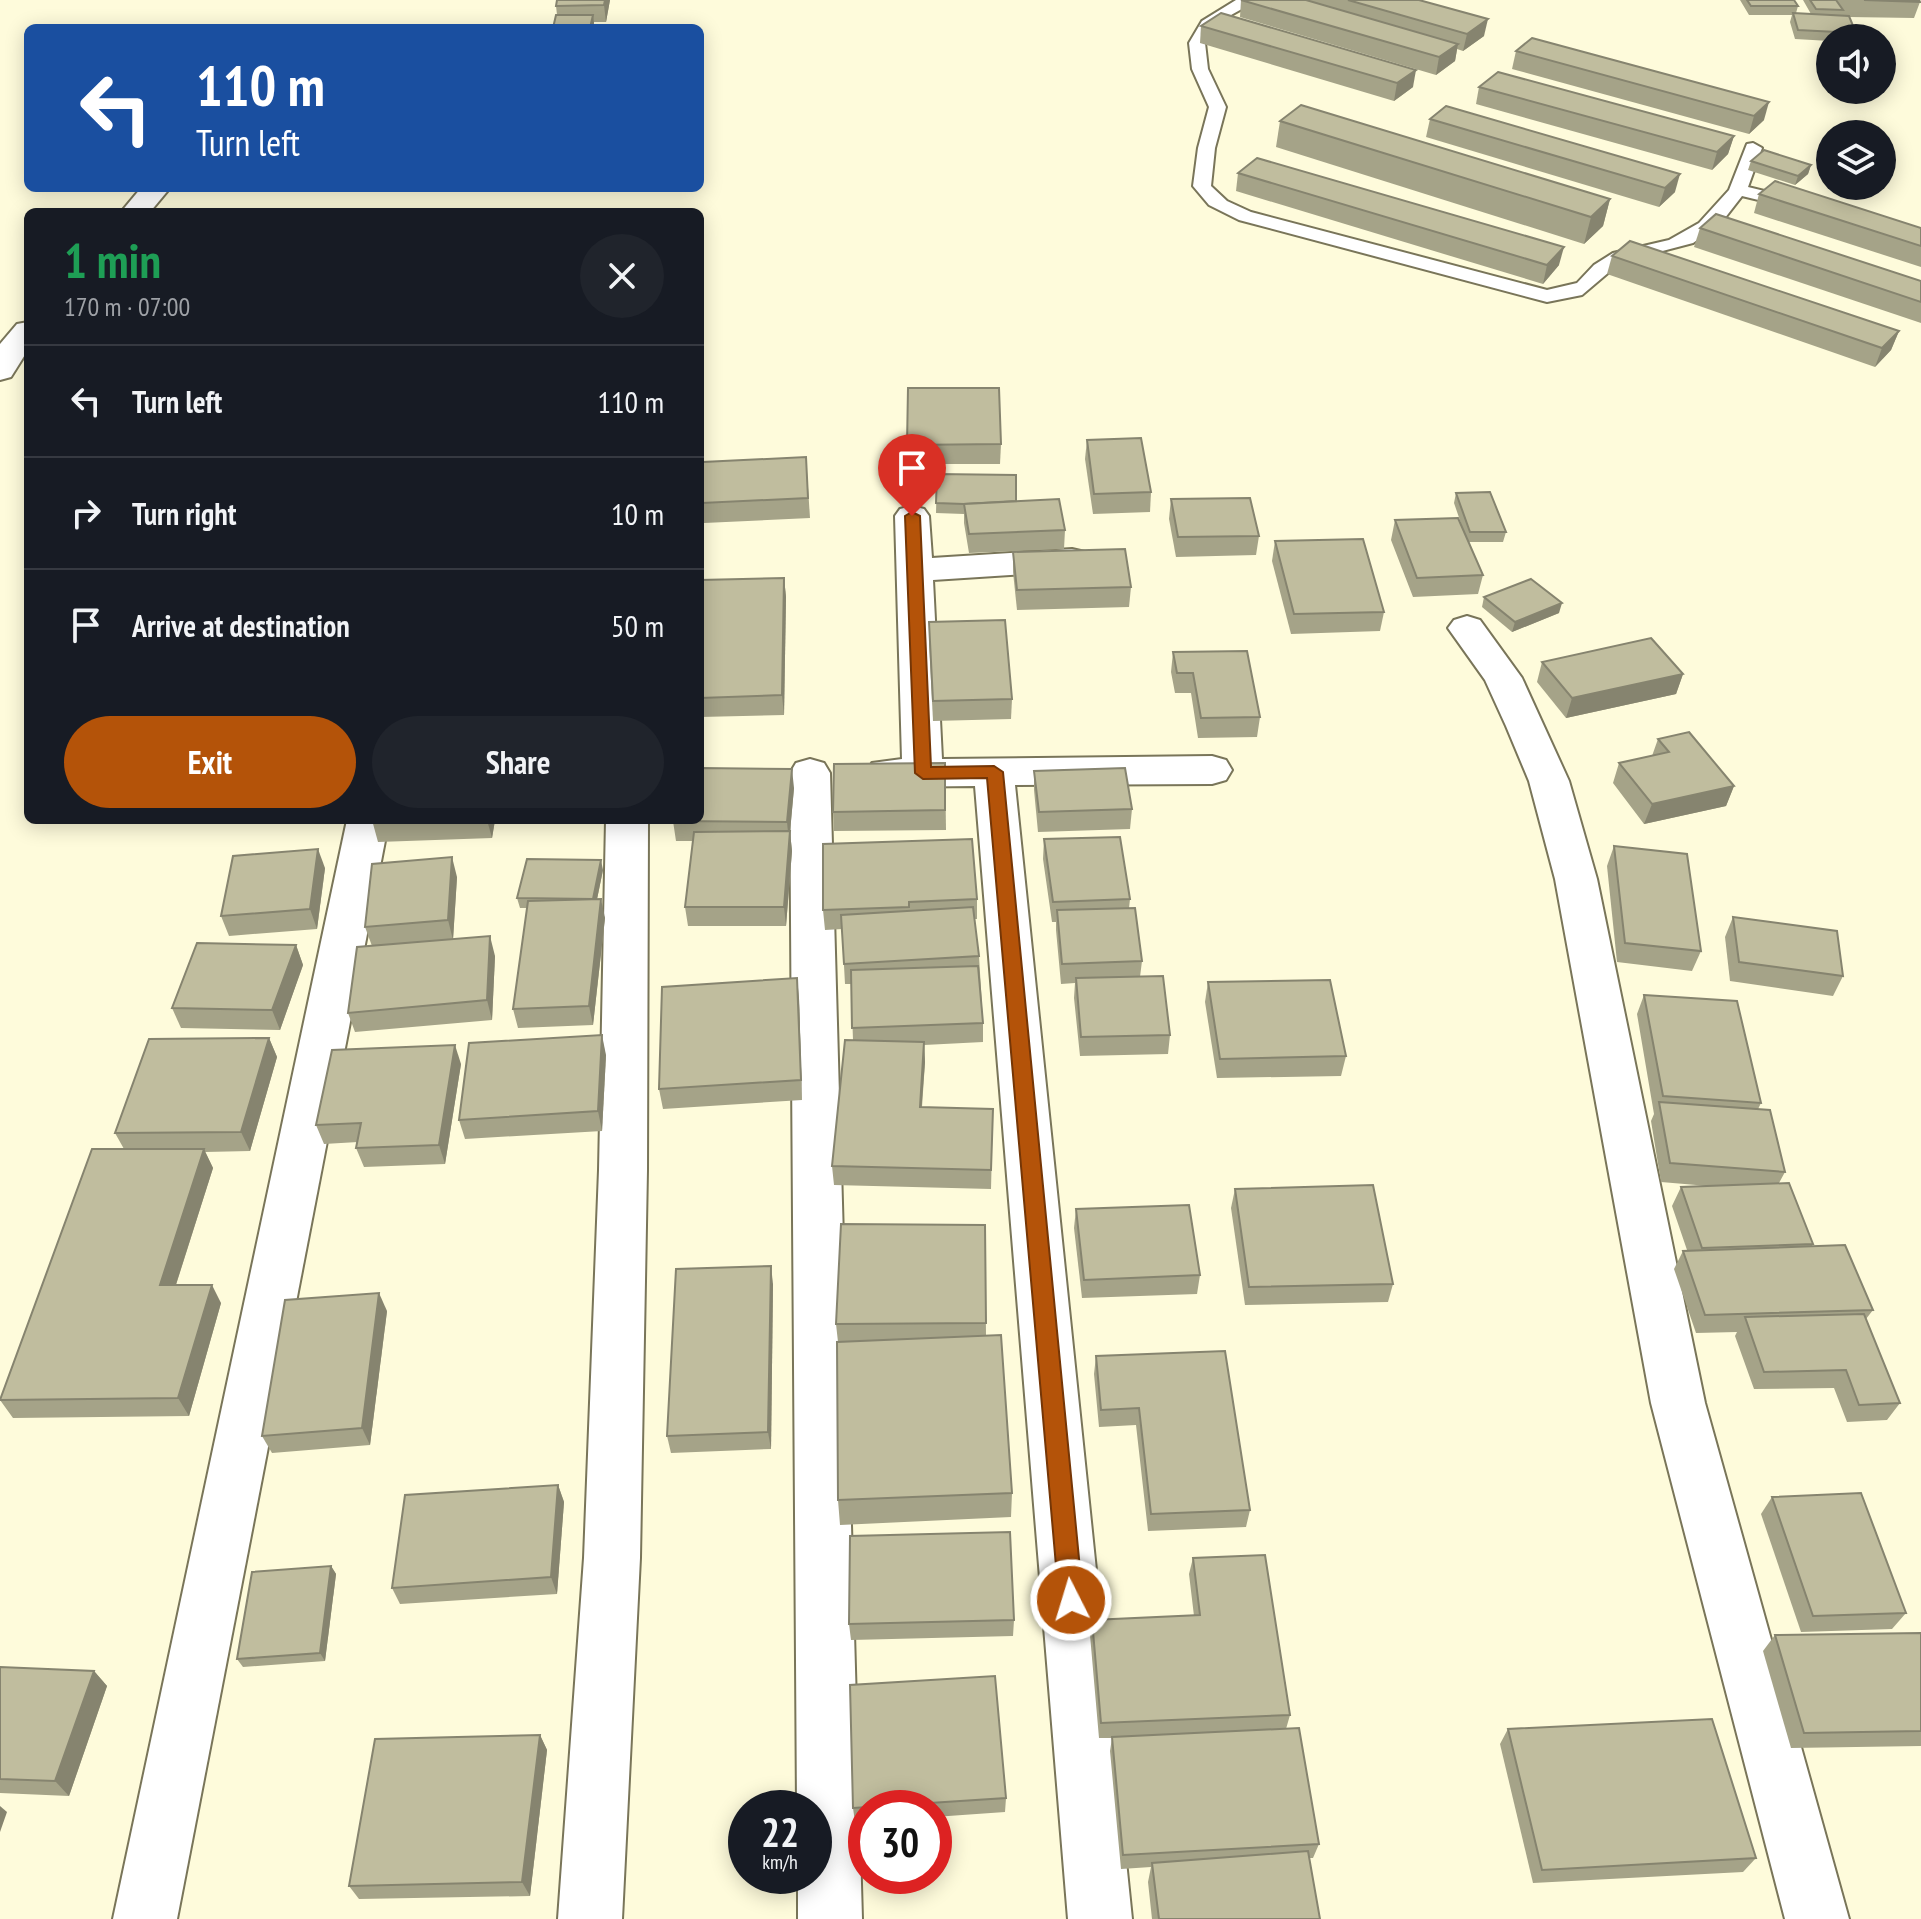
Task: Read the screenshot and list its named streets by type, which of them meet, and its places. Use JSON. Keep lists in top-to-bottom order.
{
  "page": {
    "turn": ["110 m", "Turn left"],
    "heading": ["1 min", "170 m · 07:00"],
    "list": [
      {
        "name": "Turn left",
        "value": "110 m"
      },
      {
        "name": "Turn right",
        "value": "10 m"
      },
      {
        "name": "Arrive at destination",
        "value": "50 m"
      }
    ],
    "buttons": ["Exit", "Share"],
    "speed": "22 km/h",
    "limit": "30"
  }
}
